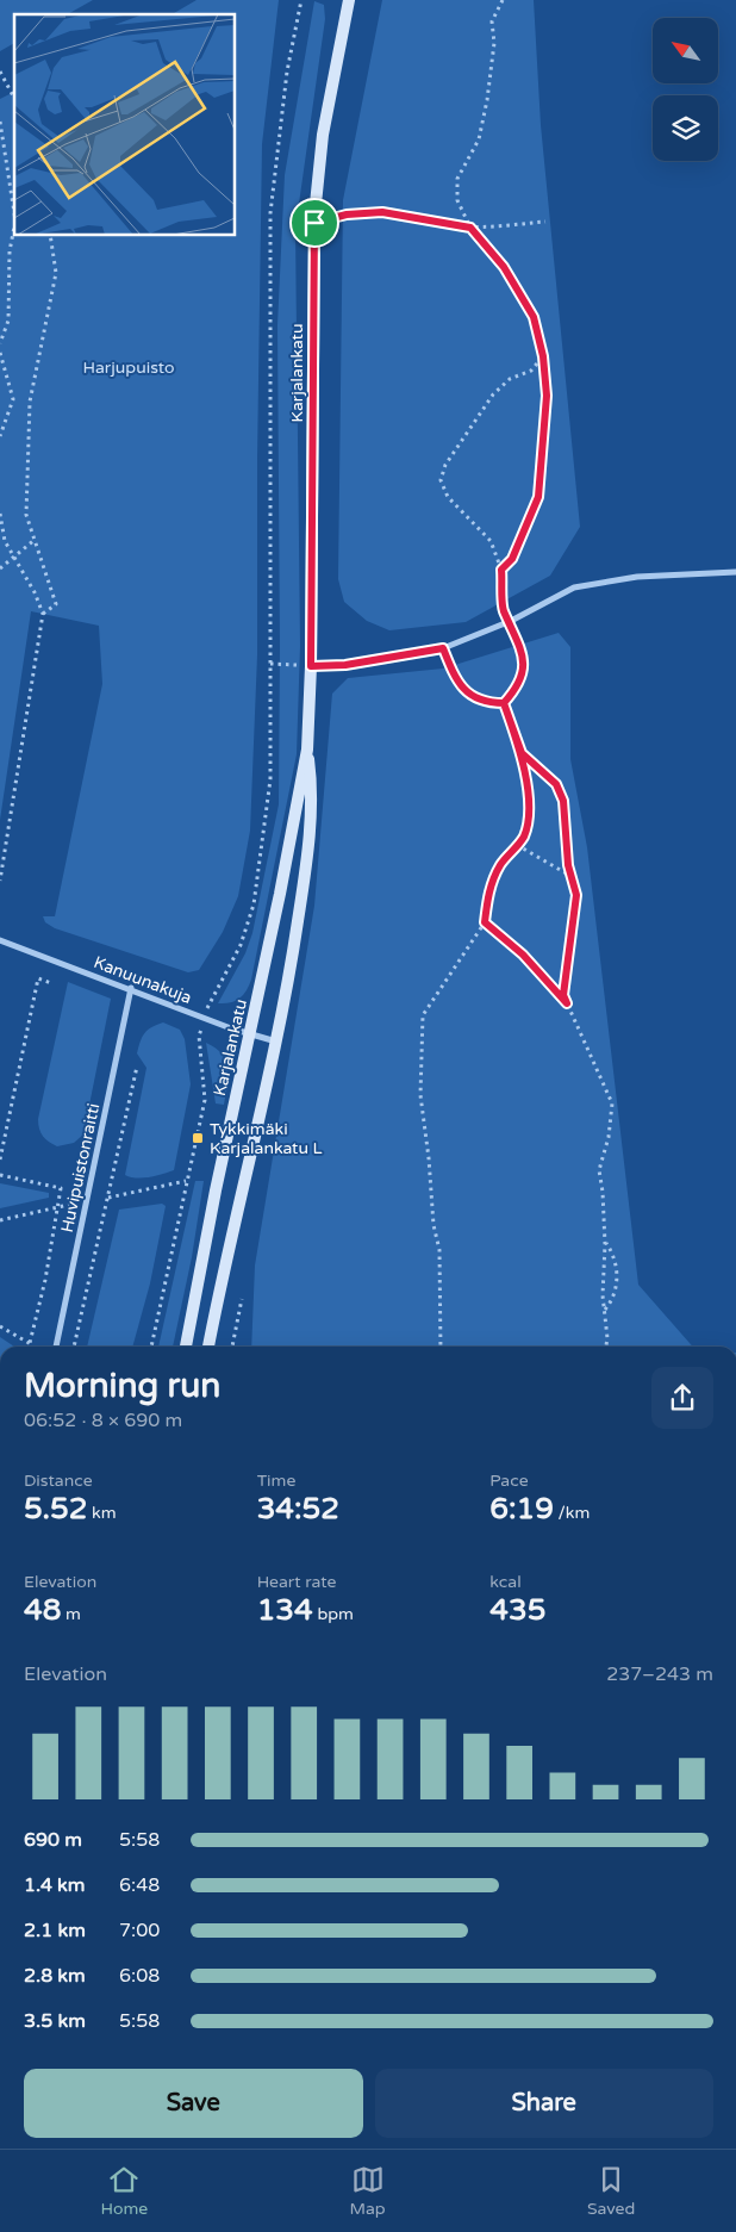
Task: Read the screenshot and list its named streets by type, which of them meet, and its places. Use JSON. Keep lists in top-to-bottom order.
{
  "streets": {
    "main road": ["Karjalankatu"],
    "street": ["Kanuunakuja", "Huvipuistonraitti"]
  },
  "crossings": [
    ["Karjalankatu", "Kanuunakuja"],
    ["Kanuunakuja", "Huvipuistonraitti"]
  ],
  "parks": ["Harjupuisto"],
  "places": {
    "transit": ["Tykkimäki Karjalankatu L"]
  },
  "north": "top left",
  "page": {
    "heading": ["Morning run", "06:52 · 8 × 690 m"],
    "stats": [
      ["Distance", "5.52 km"],
      ["Time", "34:52"],
      ["Pace", "6:19 /km"],
      ["Elevation", "48 m"],
      ["Heart rate", "134 bpm"],
      ["kcal", "435"]
    ],
    "chart": ["Elevation", "237–243 m"],
    "list": [
      {
        "name": "690 m",
        "note": "5:58"
      },
      {
        "name": "1.4 km",
        "note": "6:48"
      },
      {
        "name": "2.1 km",
        "note": "7:00"
      },
      {
        "name": "2.8 km",
        "note": "6:08"
      },
      {
        "name": "3.5 km",
        "note": "5:58"
      }
    ],
    "buttons": ["Save", "Share"],
    "tabs": ["Home", "Map", "Saved"]
  }
}
